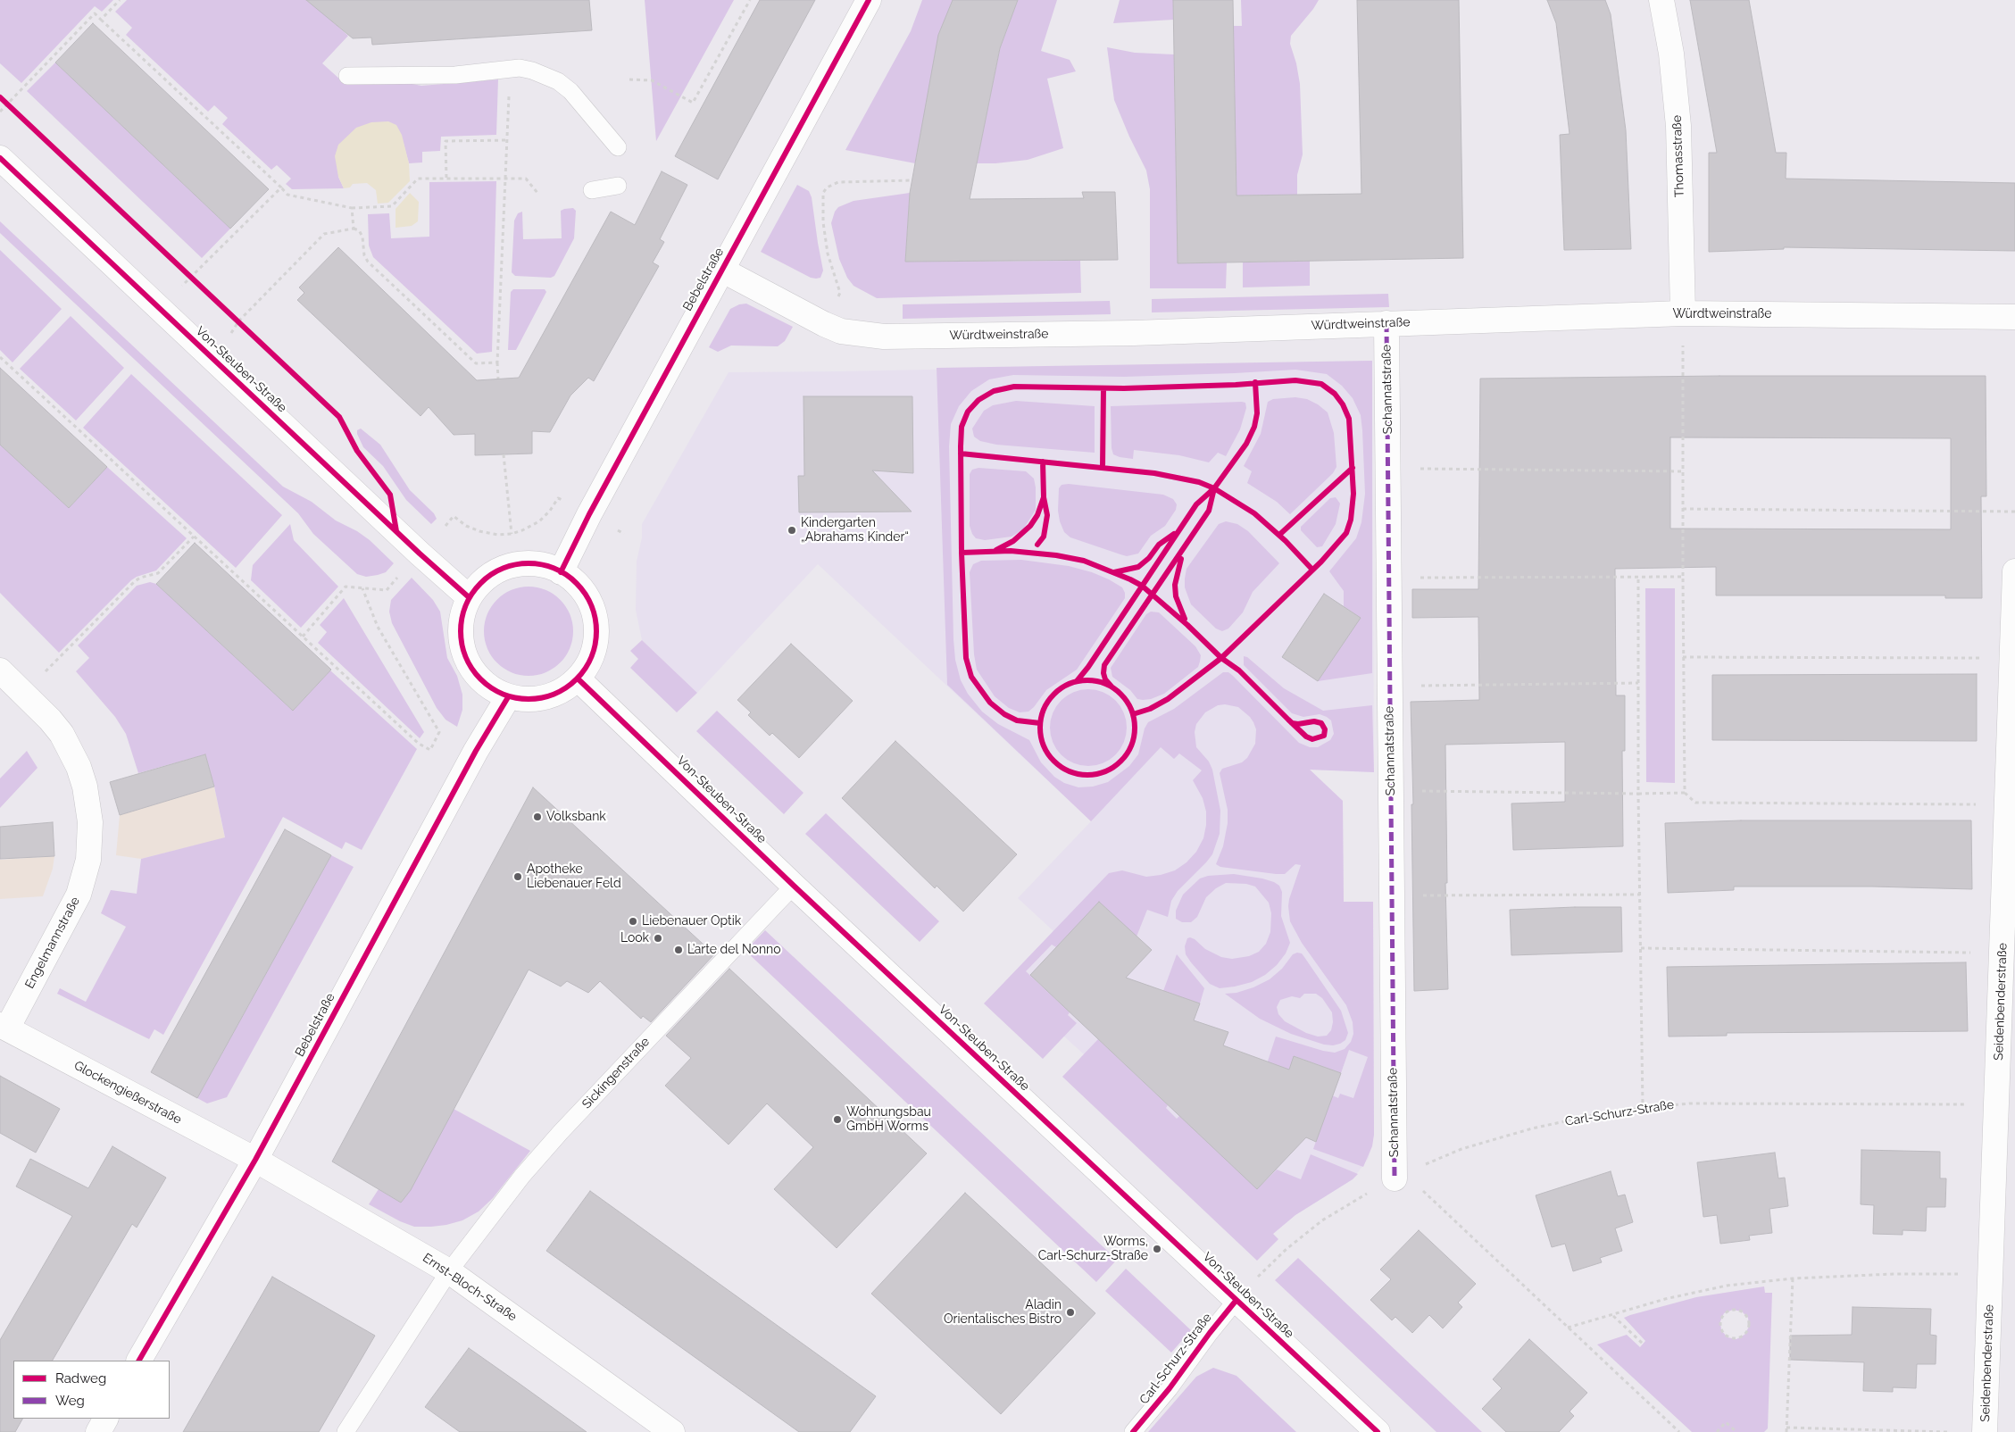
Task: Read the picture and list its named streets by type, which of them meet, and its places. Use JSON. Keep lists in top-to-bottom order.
{
  "streets": {
    "street": [
      "Thomasstraße",
      "Bebelstraße",
      "Würdtweinstraße",
      "Von-Steuben-Straße",
      "Schannatstraße",
      "Engelmannstraße",
      "Seidenbenderstraße",
      "Glockengießerstraße",
      "Ernst-Bloch-Straße"
    ],
    "lane": ["Sickingenstraße", "Carl-Schurz-Straße"]
  },
  "crossings": [
    ["Thomasstraße", "Würdtweinstraße"],
    ["Bebelstraße", "Würdtweinstraße"],
    ["Bebelstraße", "Von-Steuben-Straße"],
    ["Bebelstraße", "Glockengießerstraße"],
    ["Bebelstraße", "Ernst-Bloch-Straße"],
    ["Würdtweinstraße", "Schannatstraße"],
    ["Von-Steuben-Straße", "Sickingenstraße"],
    ["Von-Steuben-Straße", "Carl-Schurz-Straße"],
    ["Schannatstraße", "Carl-Schurz-Straße"],
    ["Engelmannstraße", "Glockengießerstraße"],
    ["Seidenbenderstraße", "Carl-Schurz-Straße"],
    ["Sickingenstraße", "Ernst-Bloch-Straße"],
    ["Glockengießerstraße", "Ernst-Bloch-Straße"]
  ],
  "places": [
    "Kindergarten „Abrahams Kinder“",
    "Volksbank",
    "Apotheke Liebenauer Feld",
    "Liebenauer Optik",
    "Look",
    "L’arte del Nonno",
    "Wohnungsbau GmbH Worms",
    "Worms, Carl-Schurz-Straße",
    "Aladin Orientalisches Bistro"
  ],
  "legend": ["Radweg", "Weg"]
}
